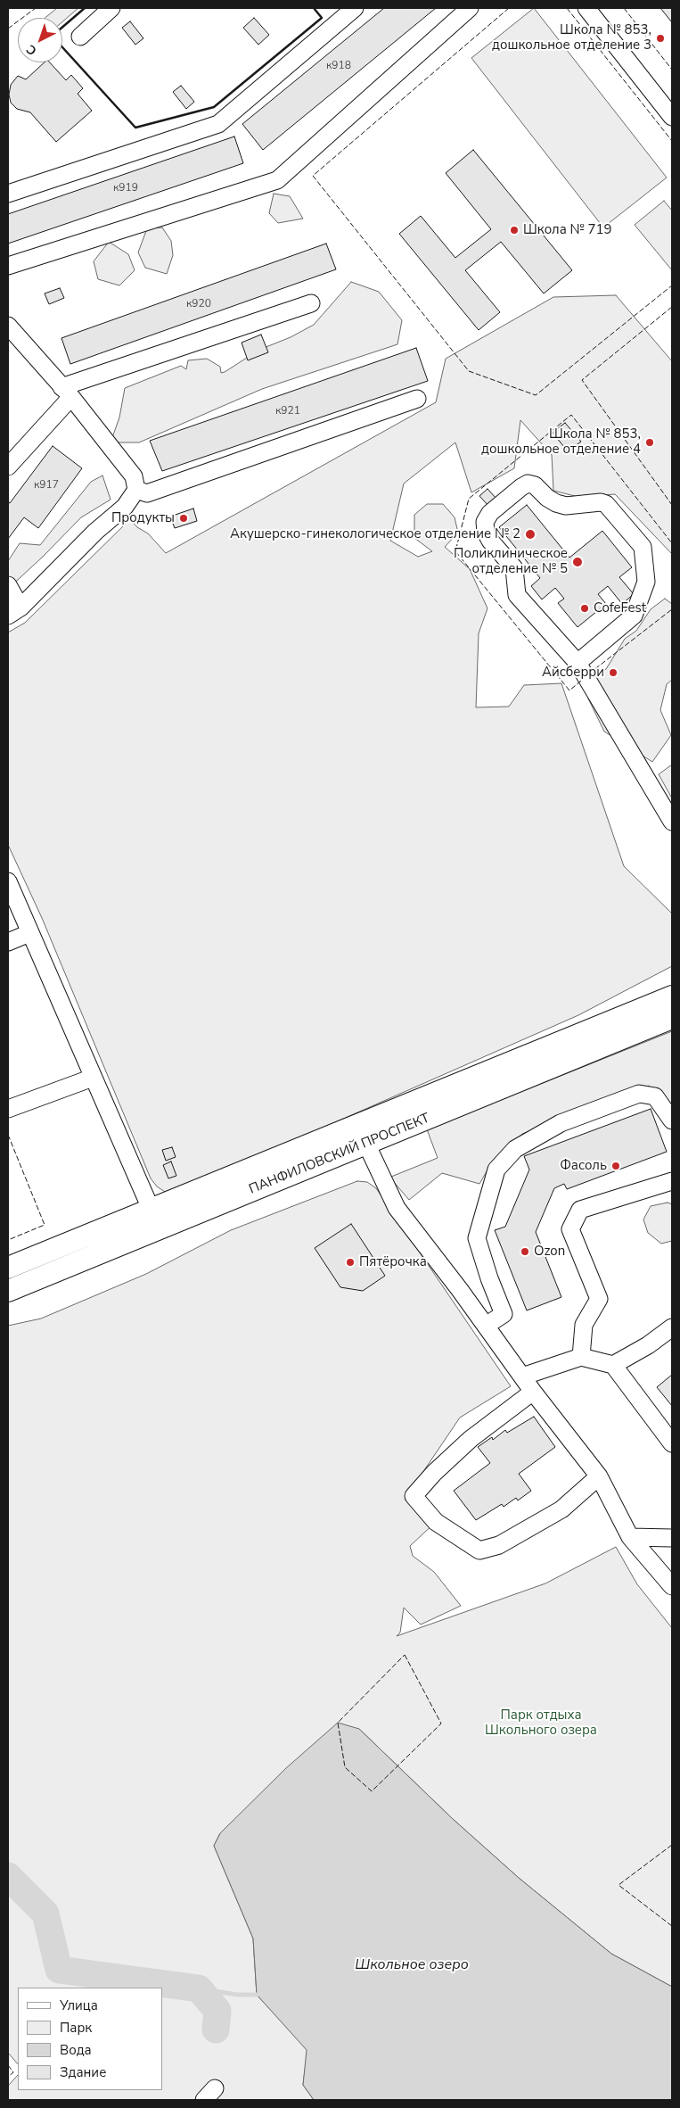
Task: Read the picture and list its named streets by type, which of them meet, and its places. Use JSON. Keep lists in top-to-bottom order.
{
  "streets": {
    "main road": ["ПАНФИЛОВСКИЙ ПРОСПЕКТ"]
  },
  "water": ["Школьное озеро"],
  "parks": ["Парк отдыха Школьного озера"],
  "places": [
    "Школа № 853, дошкольное отделение 3",
    "Школа № 719",
    "Школа № 853, дошкольное отделение 4",
    "Продукты",
    "Акушерско-гинекологическое отделение № 2",
    "Поликлиническое отделение № 5",
    "CofeFest",
    "Айсберри",
    "Фасоль",
    "Ozon",
    "Пятёрочка"
  ],
  "house_numbers": [
    "к918",
    "к919",
    "к920",
    "к921",
    "к917"
  ],
  "legend": [
    "Улица",
    "Парк",
    "Вода",
    "Здание"
  ],
  "north": "bottom left"
}
